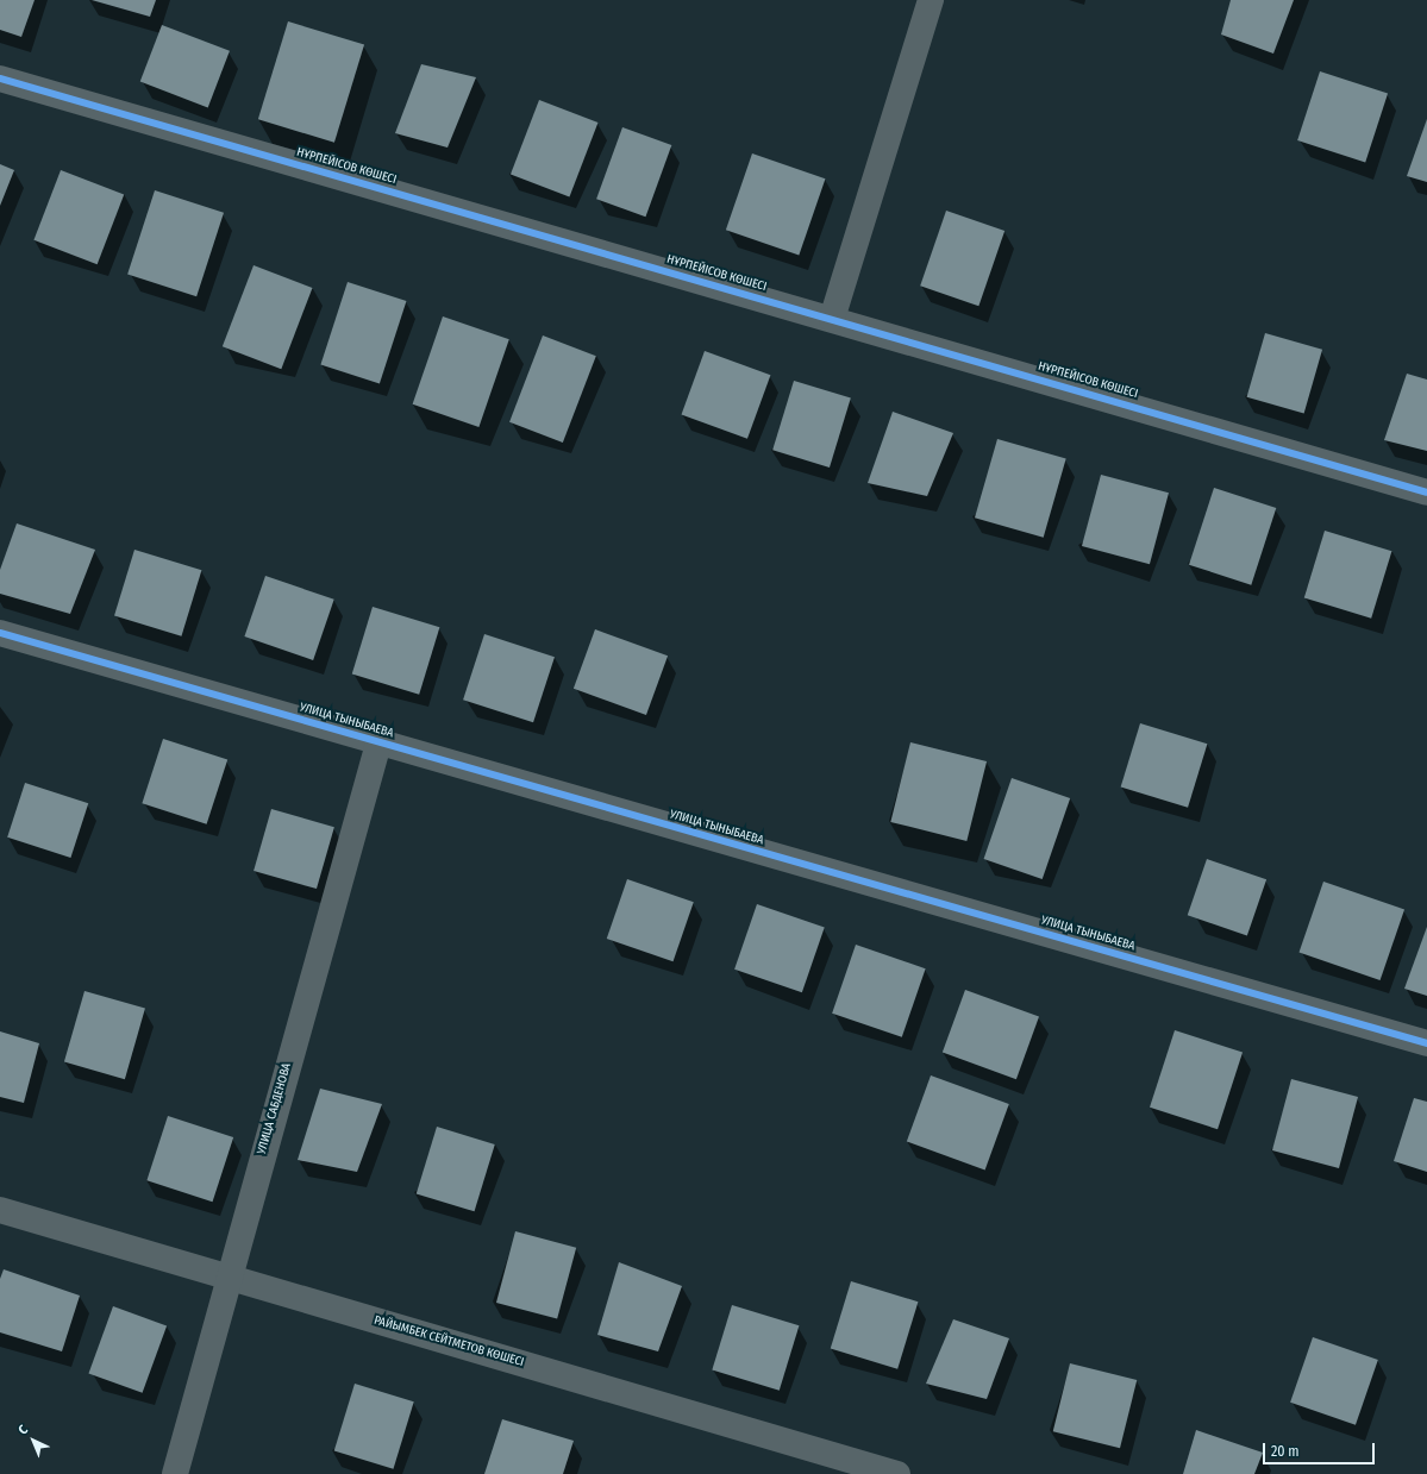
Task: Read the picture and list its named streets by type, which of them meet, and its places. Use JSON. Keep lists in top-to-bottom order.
{
  "streets": {
    "street": [
      "НҰРПЕЙІСОВ КӨШЕСІ",
      "УЛИЦА ТЫНЫБАЕВА",
      "УЛИЦА САБДЕНОВА",
      "РАЙЫМБЕК СЕЙТМЕТОВ КӨШЕСІ"
    ]
  },
  "crossings": [
    ["УЛИЦА ТЫНЫБАЕВА", "УЛИЦА САБДЕНОВА"],
    ["УЛИЦА САБДЕНОВА", "РАЙЫМБЕК СЕЙТМЕТОВ КӨШЕСІ"]
  ],
  "scale_bar": "20 m",
  "north": "top left"
}
